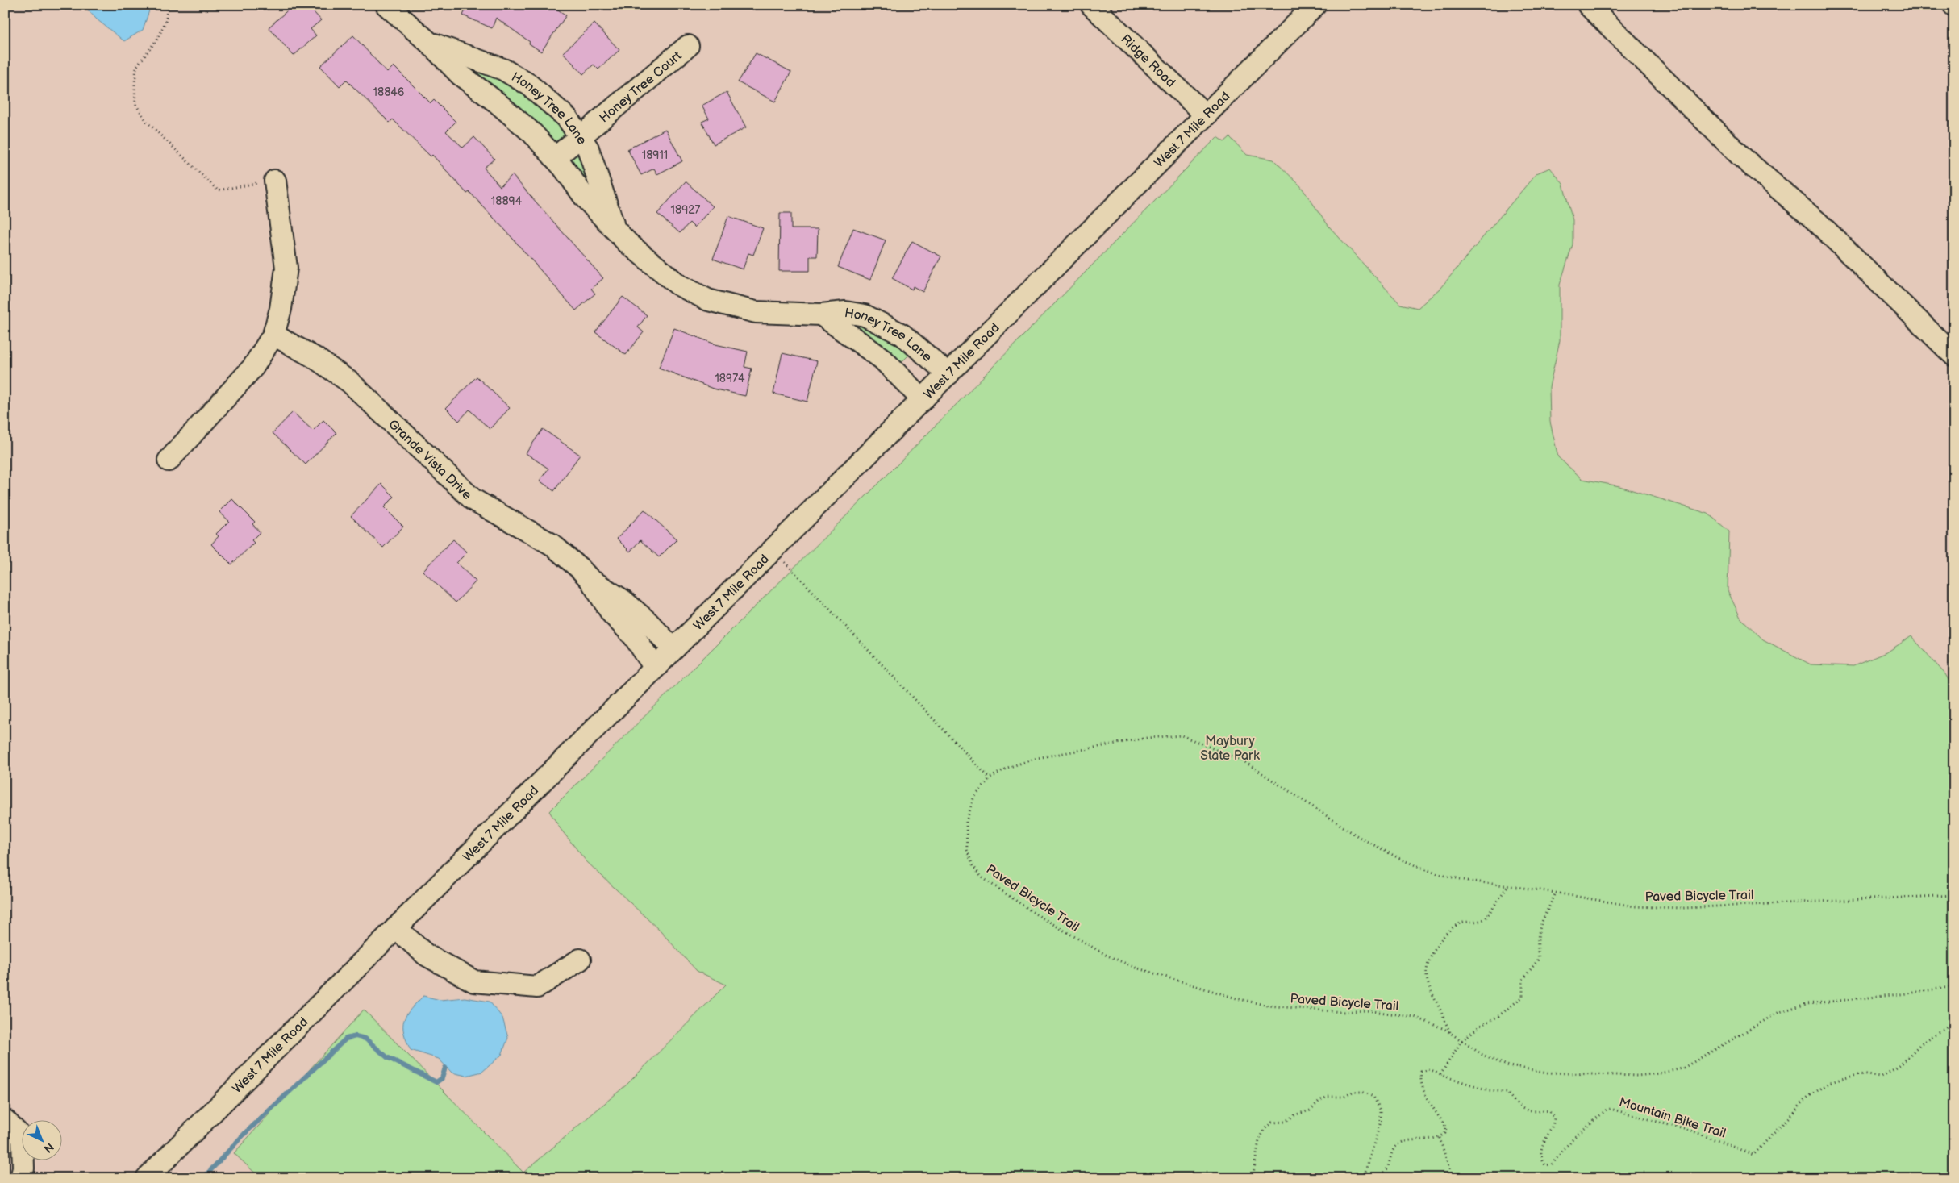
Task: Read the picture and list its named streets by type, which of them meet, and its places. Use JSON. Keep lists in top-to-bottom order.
{
  "streets": {
    "street": [
      "Ridge Road",
      "Honey Tree Court",
      "Honey Tree Lane",
      "West 7 Mile Road",
      "Grande Vista Drive"
    ],
    "path": ["Paved Bicycle Trail", "Mountain Bike Trail"]
  },
  "crossings": [
    ["Ridge Road", "West 7 Mile Road"],
    ["Honey Tree Court", "Honey Tree Lane"],
    ["Honey Tree Lane", "West 7 Mile Road"],
    ["West 7 Mile Road", "Grande Vista Drive"]
  ],
  "parks": ["Maybury State Park"],
  "house_numbers": [
    "18846",
    "18911",
    "18894",
    "18927",
    "18974"
  ],
  "north": "bottom right"
}
